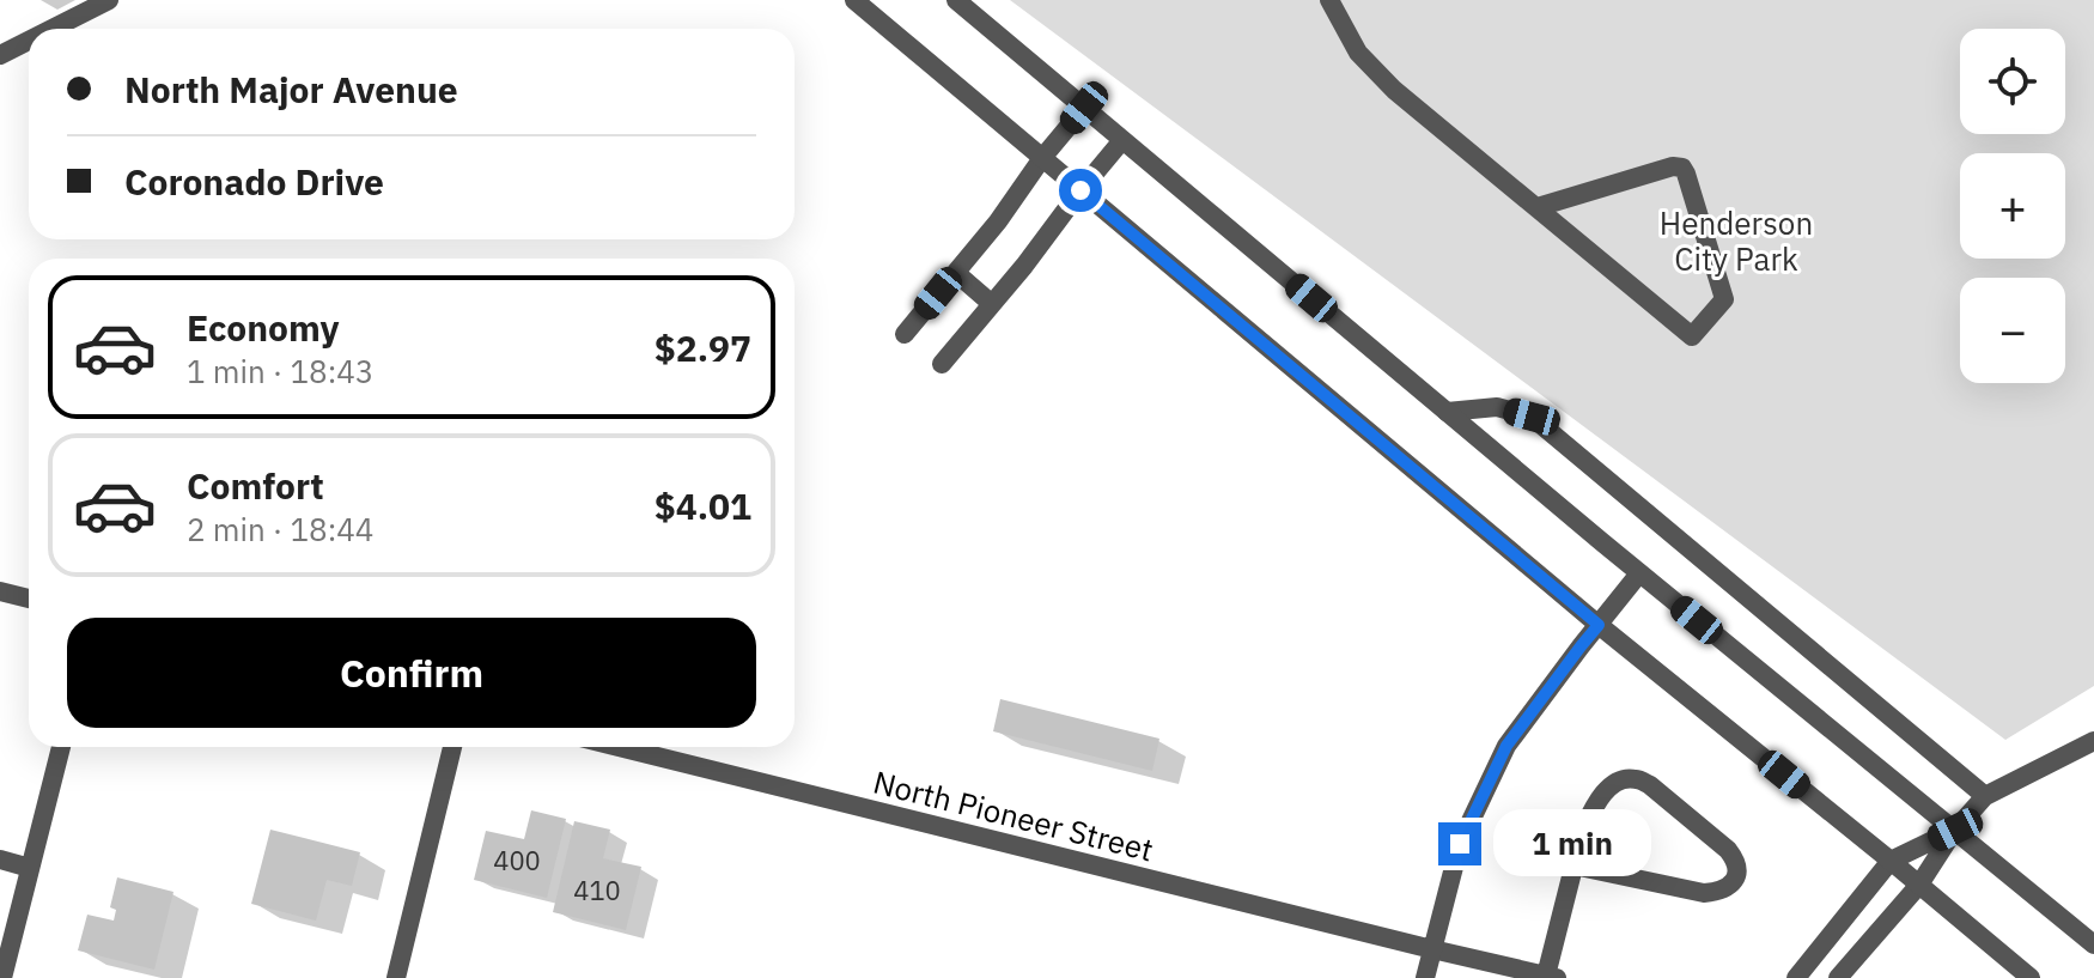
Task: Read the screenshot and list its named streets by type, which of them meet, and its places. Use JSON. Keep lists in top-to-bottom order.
{
  "streets": {
    "street": ["North Pioneer Street"]
  },
  "parks": ["Henderson City Park"],
  "house_numbers": ["400", "410"],
  "page": {
    "map_buttons": ["+", "−"],
    "banner": ["North Major Avenue", "Coronado Drive"],
    "list": [
      {
        "name": "Economy",
        "note": "1 min · 18:43",
        "value": "$2.97"
      },
      {
        "name": "Comfort",
        "note": "2 min · 18:44",
        "value": "$4.01"
      }
    ],
    "buttons": "Confirm",
    "bubble": "1 min"
  }
}
